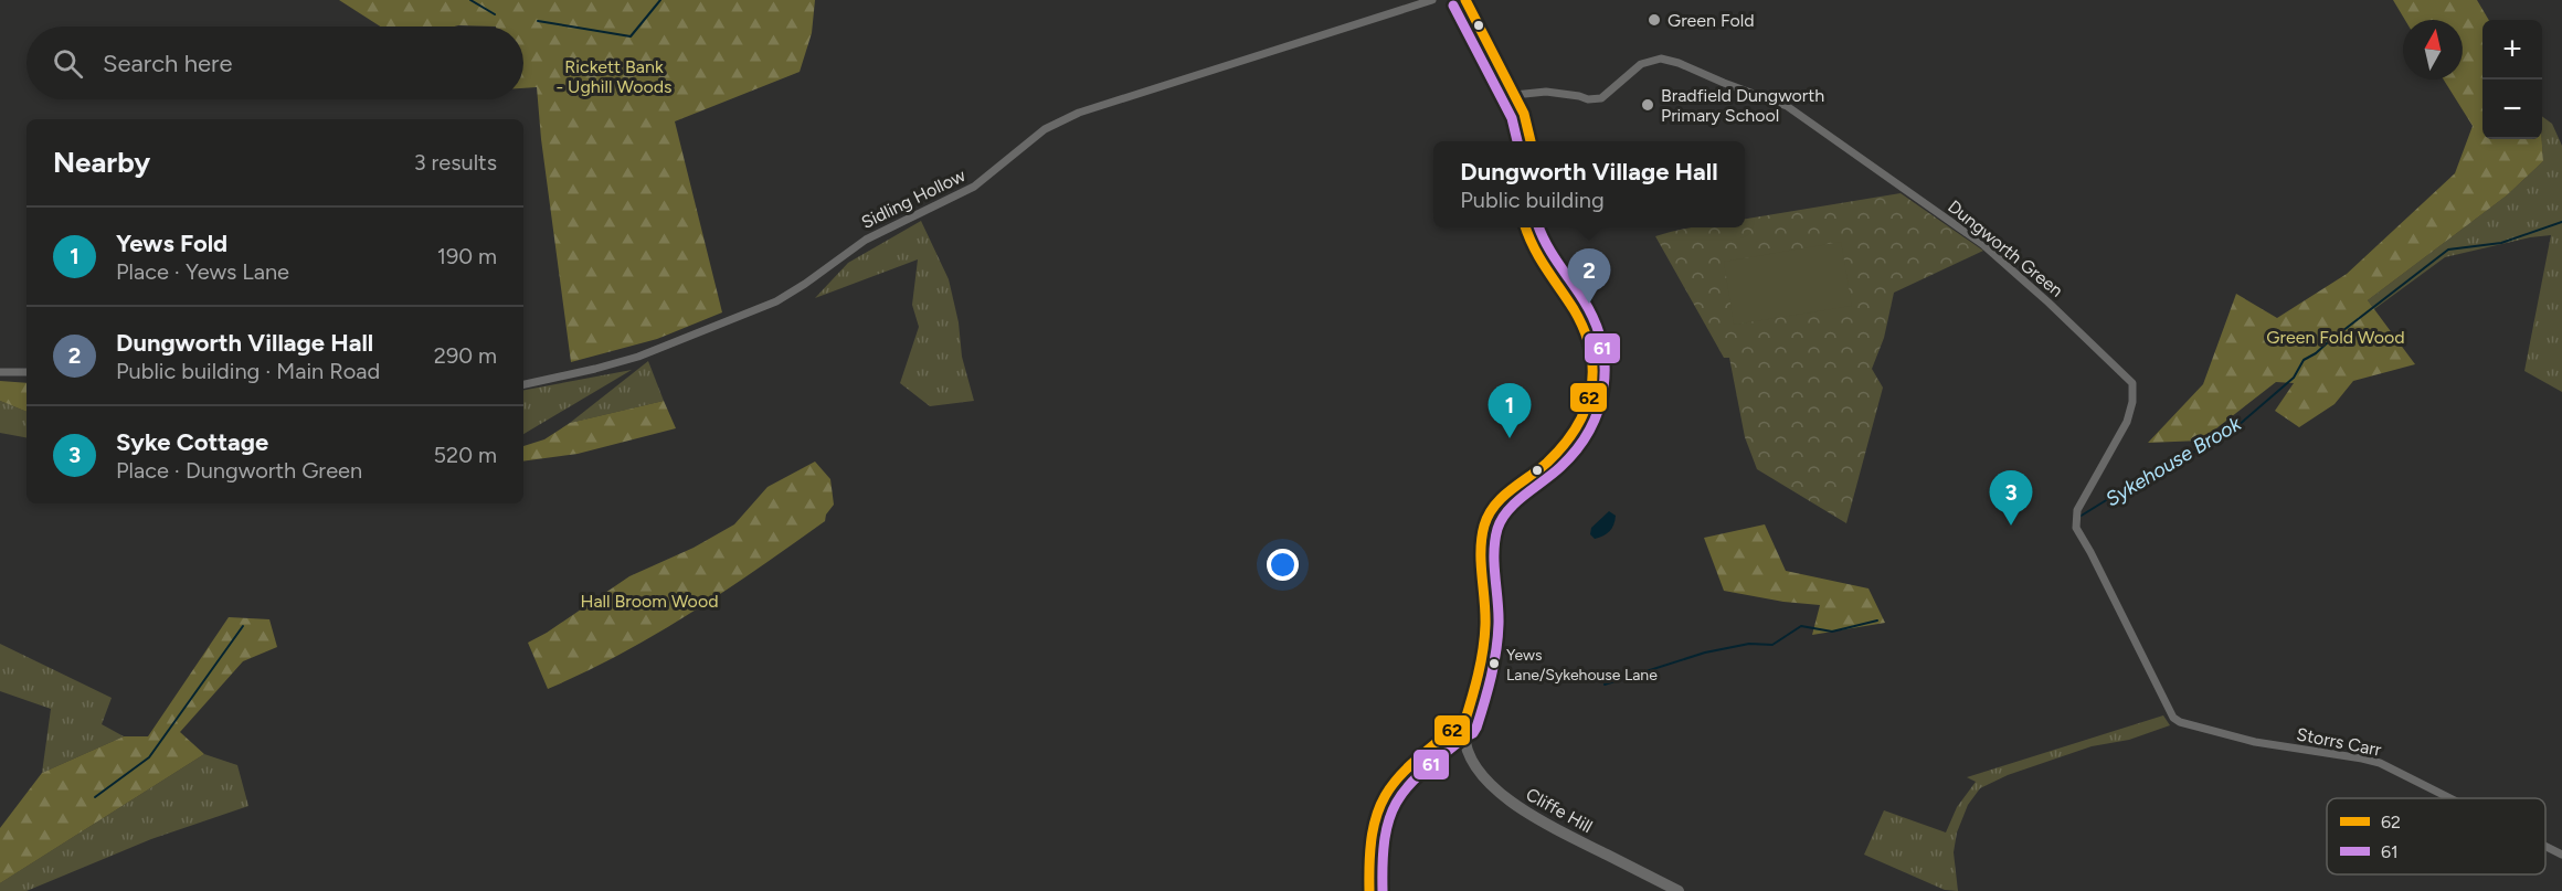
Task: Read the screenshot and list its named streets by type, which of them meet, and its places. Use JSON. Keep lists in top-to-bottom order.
{
  "streets": {
    "main road": ["Cliffe Hill"],
    "street": ["Sidling Hollow", "Dungworth Green", "Storrs Carr"]
  },
  "crossings": [
    ["Dungworth Green", "Storrs Carr"]
  ],
  "water": ["Sykehouse Brook"],
  "parks": ["Rickett Bank - Ughill Woods", "Green Fold Wood", "Hall Broom Wood"],
  "places": ["Green Fold", "Bradfield Dungworth Primary School", "Yews Lane/Sykehouse Lane"],
  "lines": ["transit line 62", "transit line 61"],
  "legend": ["62", "61"],
  "north": "top",
  "page": {
    "map_buttons": ["+", "−"],
    "search": "Search here",
    "heading": ["Nearby", "3 results"],
    "popup": ["Dungworth Village Hall", "Public building"],
    "list": [
      {
        "mark": "1",
        "name": "Yews Fold",
        "note": "Place · Yews Lane",
        "value": "190 m"
      },
      {
        "mark": "2",
        "name": "Dungworth Village Hall",
        "note": "Public building · Main Road",
        "value": "290 m"
      },
      {
        "mark": "3",
        "name": "Syke Cottage",
        "note": "Place · Dungworth Green",
        "value": "520 m"
      }
    ],
    "pins": ["2", "1", "3"]
  }
}
